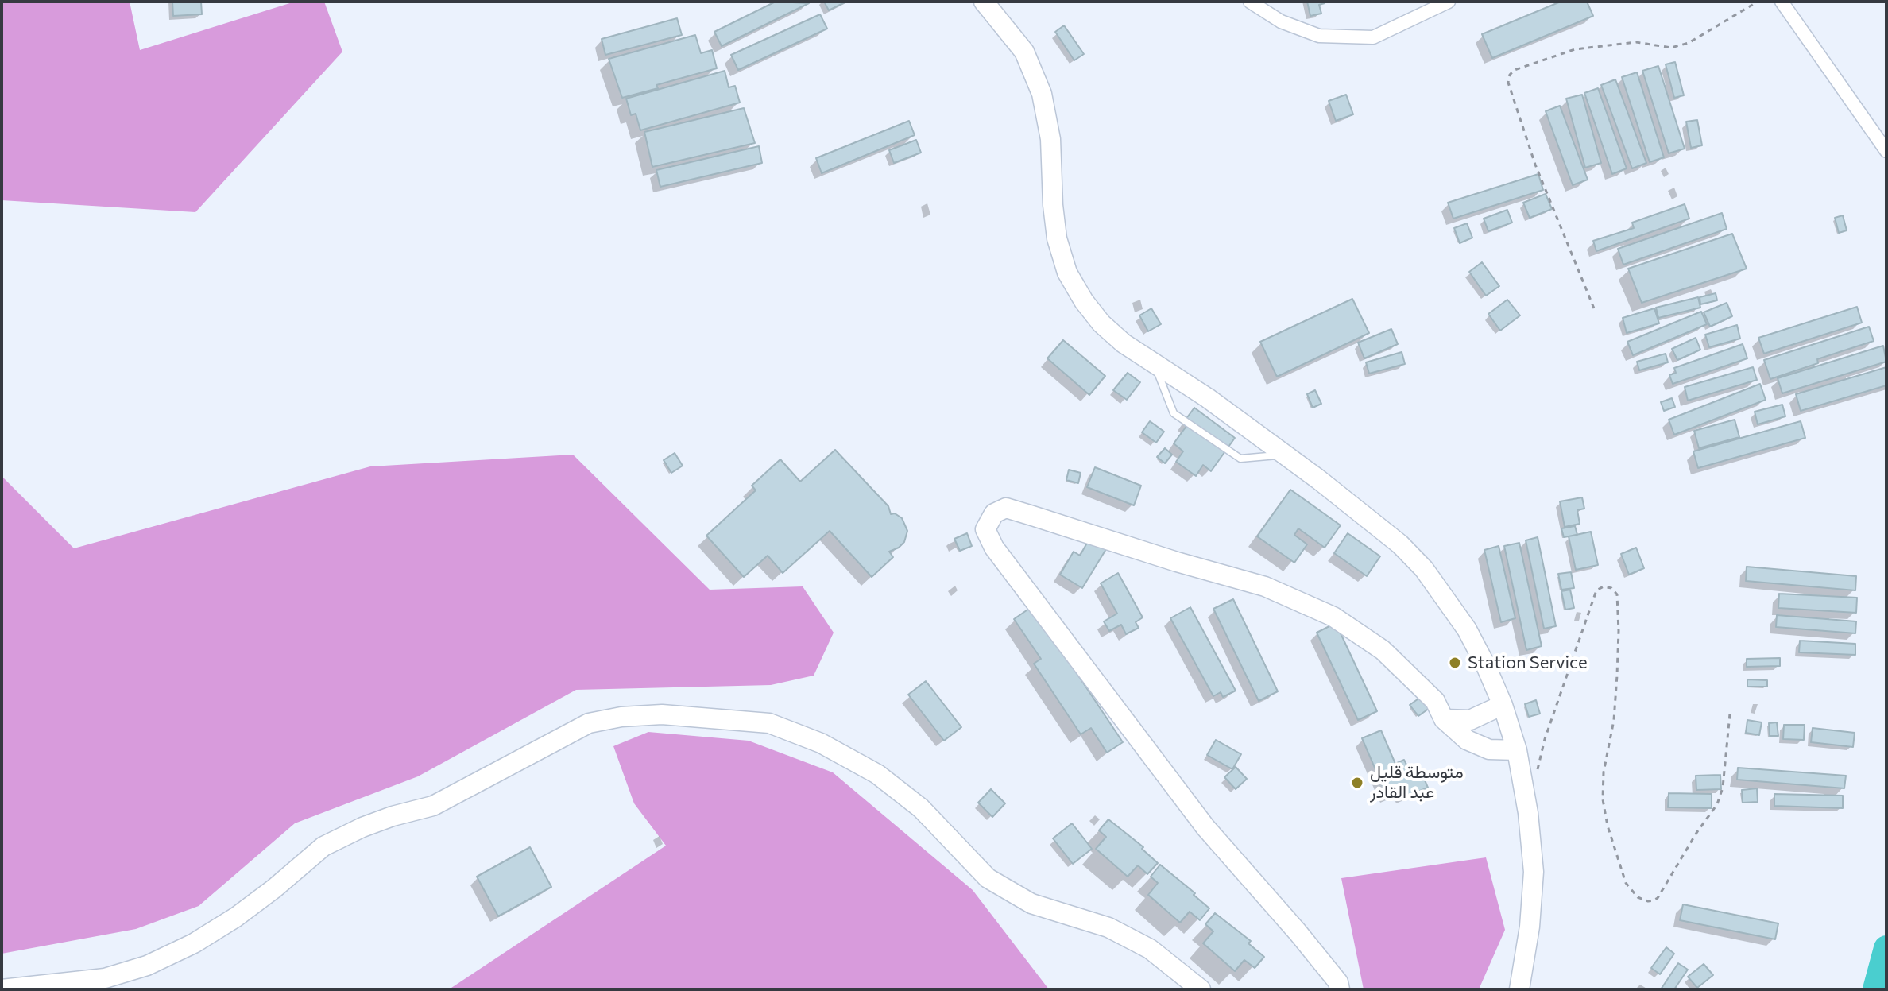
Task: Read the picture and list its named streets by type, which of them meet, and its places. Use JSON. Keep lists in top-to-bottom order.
{
  "places": ["Station Service", "متوسطة قليل عبد القادر"]
}
